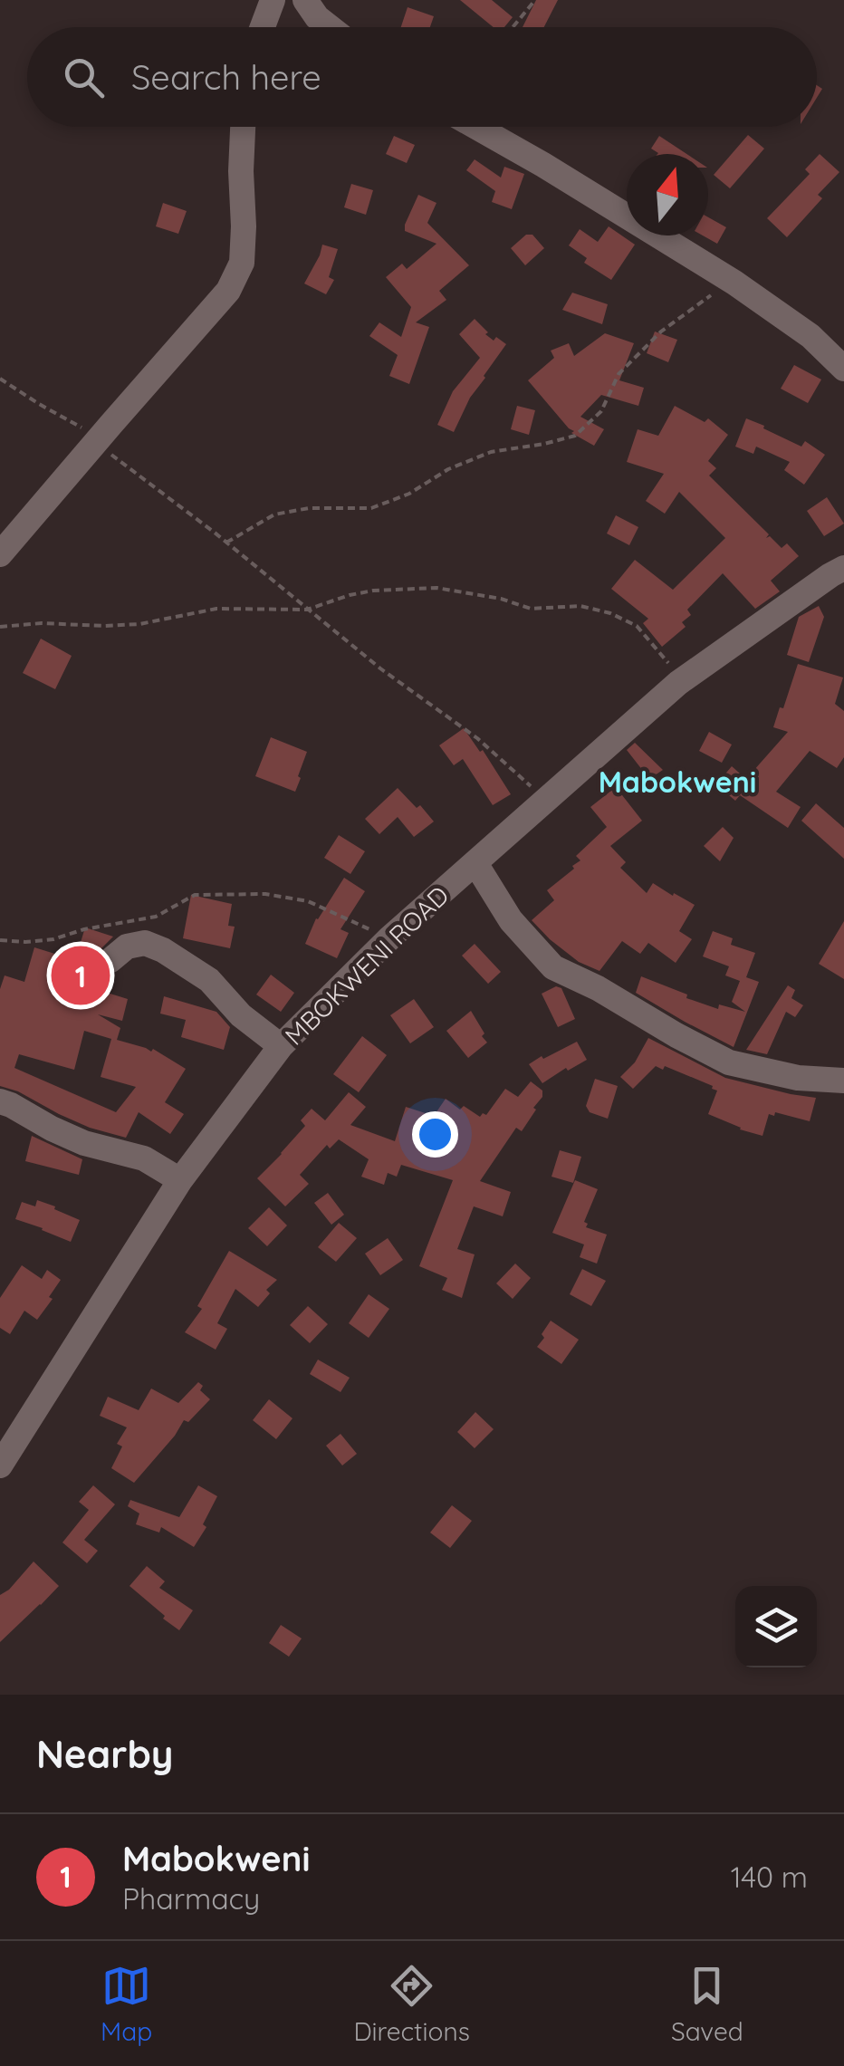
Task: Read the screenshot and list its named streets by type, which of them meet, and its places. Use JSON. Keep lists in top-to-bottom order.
{
  "streets": {
    "street": ["MBOKWENI ROAD"]
  },
  "districts": ["Mabokweni"],
  "north": "top",
  "page": {
    "search": "Search here",
    "pins": "1",
    "heading": "Nearby",
    "list": [
      {
        "mark": "1",
        "name": "Mabokweni",
        "note": "Pharmacy",
        "value": "140 m"
      }
    ],
    "nav": ["Map", "Directions", "Saved"]
  }
}
